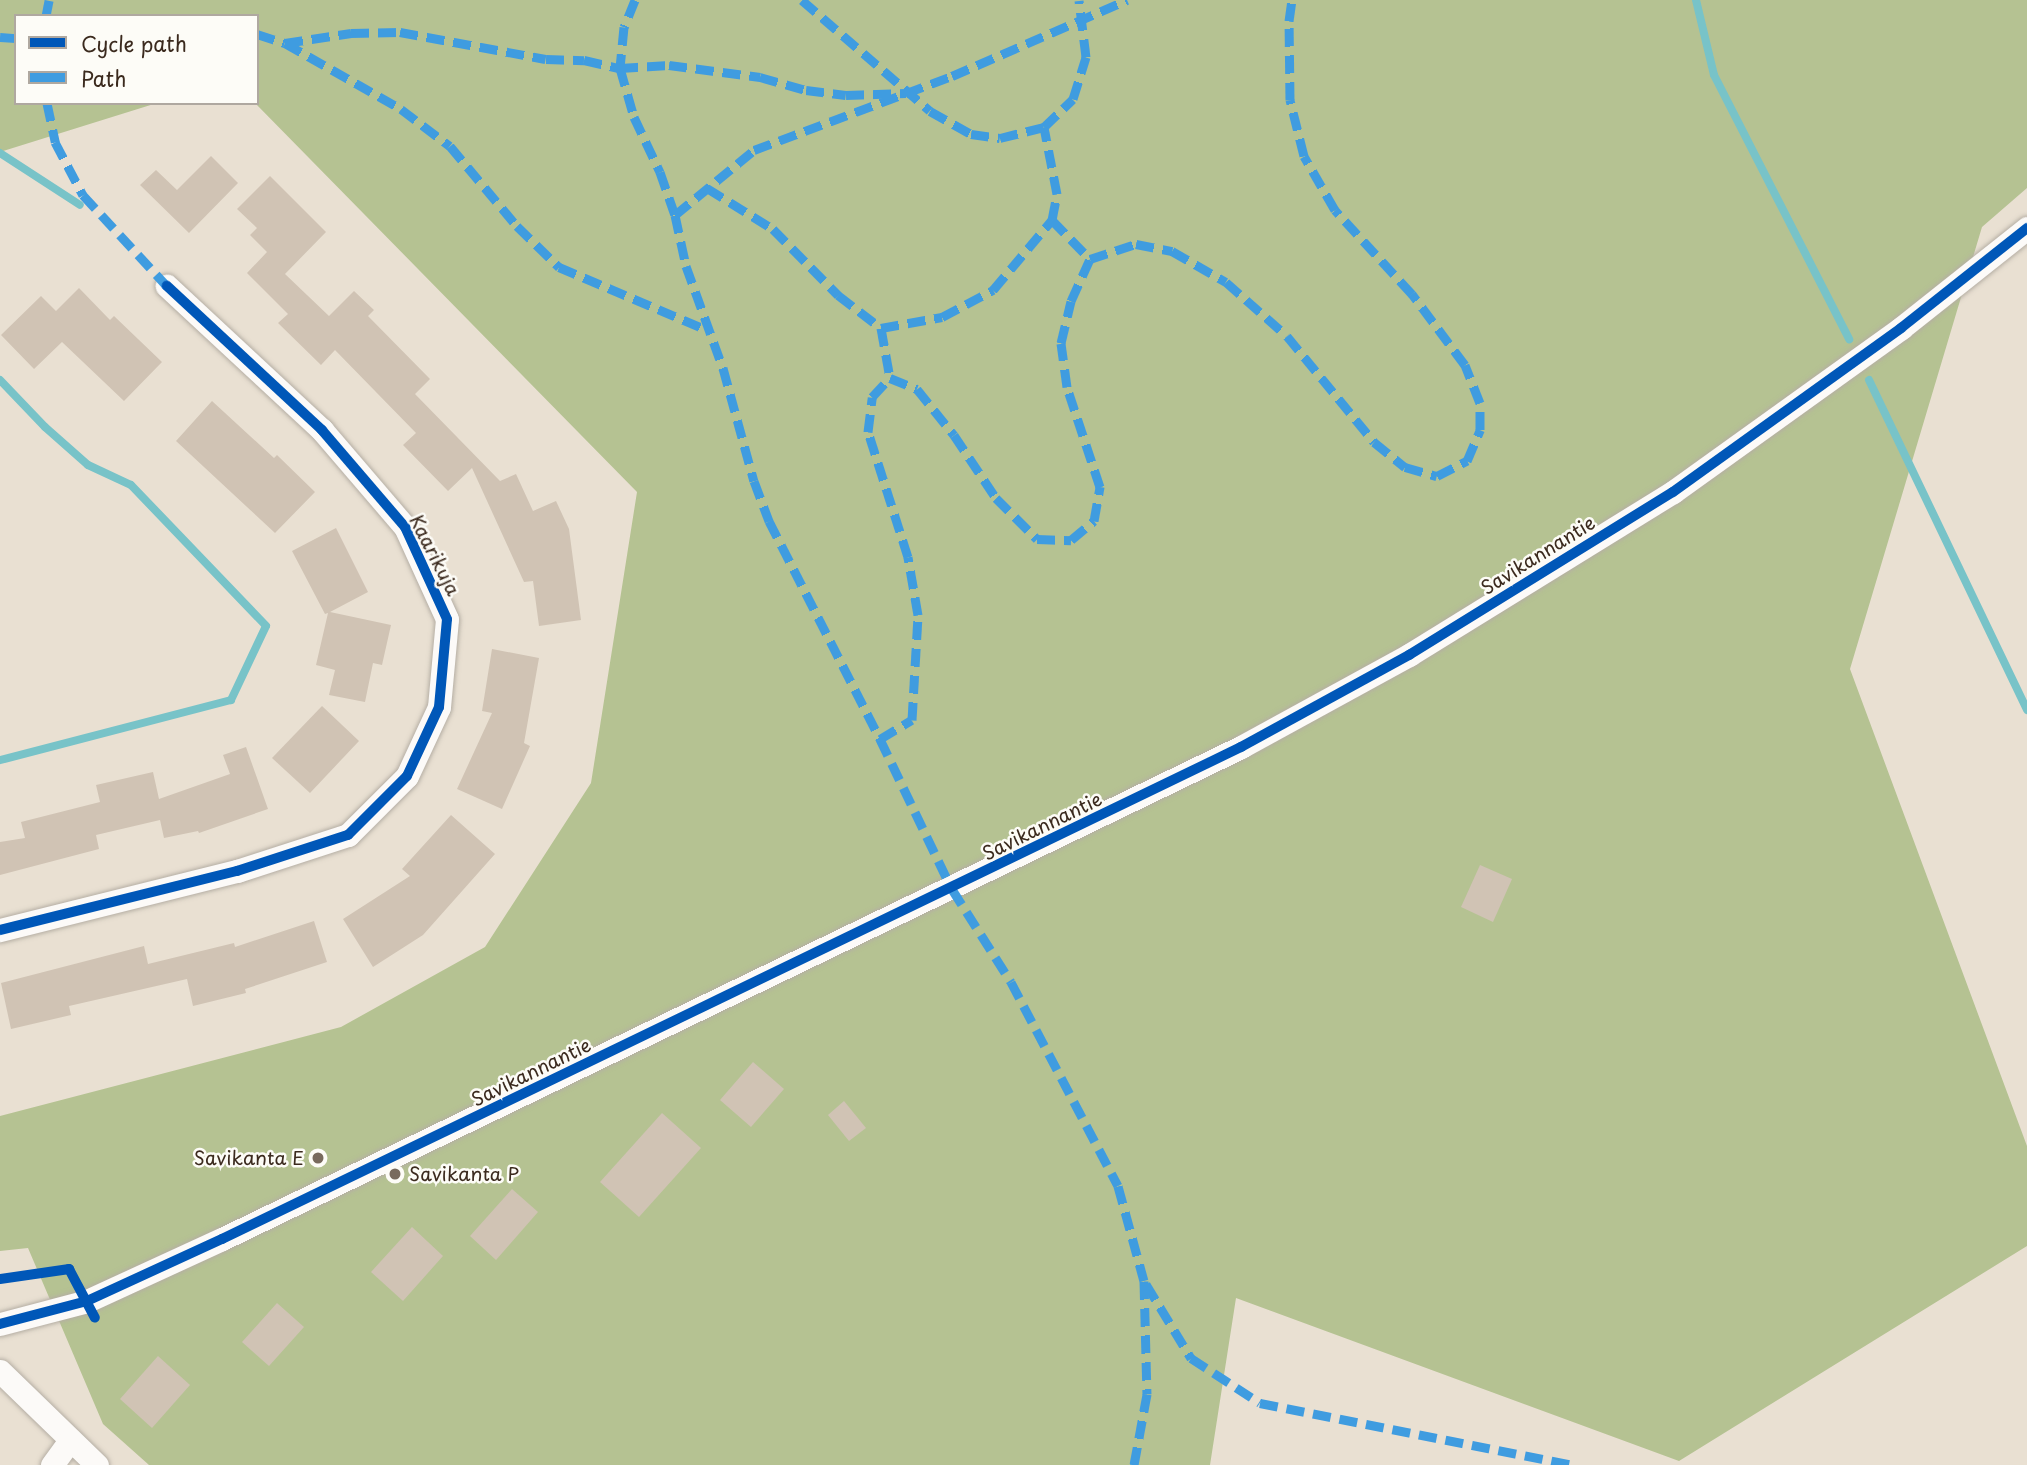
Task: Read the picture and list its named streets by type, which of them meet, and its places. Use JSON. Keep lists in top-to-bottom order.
{
  "streets": {
    "street": ["Kaarikuja", "Savikannantie"]
  },
  "places": ["Savikanta E", "Savikanta P"],
  "legend": ["Cycle path", "Path"]
}
